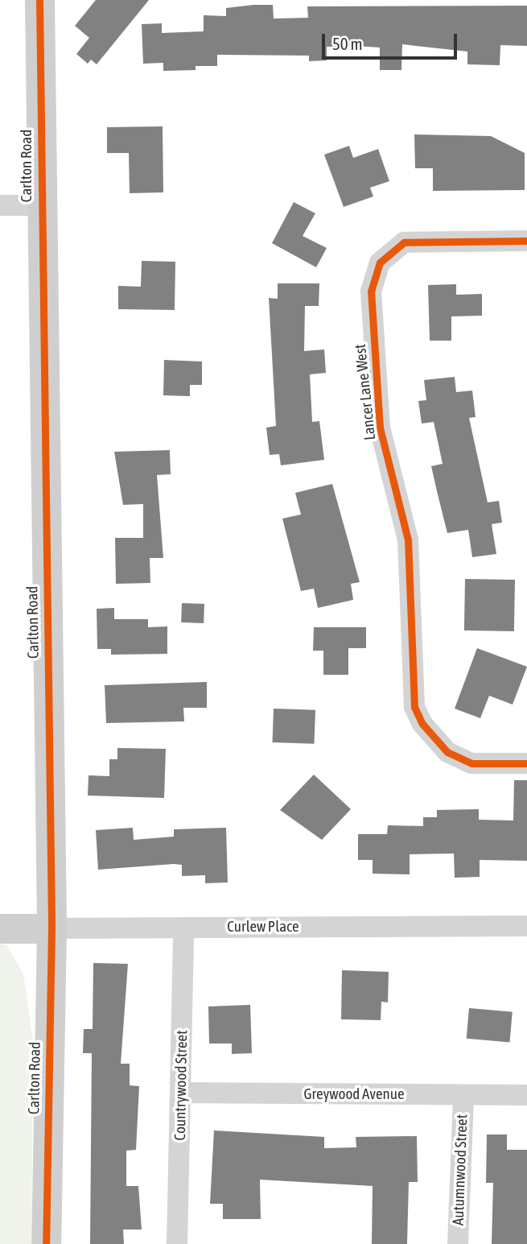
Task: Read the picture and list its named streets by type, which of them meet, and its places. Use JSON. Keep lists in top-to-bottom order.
{
  "streets": {
    "street": [
      "Carlton Road",
      "Lancer Lane West",
      "Curlew Place",
      "Countrywood Street",
      "Greywood Avenue",
      "Autumnwood Street"
    ]
  },
  "crossings": [
    ["Carlton Road", "Curlew Place"],
    ["Curlew Place", "Countrywood Street"],
    ["Countrywood Street", "Greywood Avenue"],
    ["Greywood Avenue", "Autumnwood Street"]
  ],
  "scale_bar": "50 m"
}
